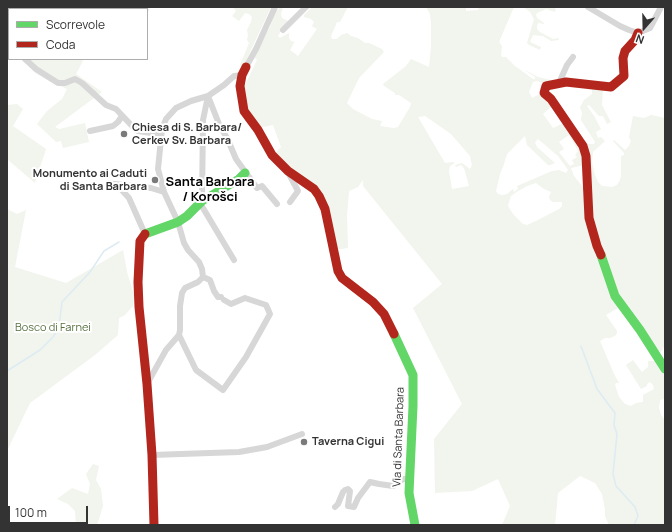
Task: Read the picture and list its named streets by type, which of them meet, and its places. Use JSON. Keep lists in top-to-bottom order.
{
  "streets": {
    "street": ["Via di Santa Barbara"]
  },
  "districts": ["Santa Barbara / Korošci"],
  "parks": ["Bosco di Farnei"],
  "places": ["Chiesa di S. Barbara/ Cerkev Sv. Barbara", "Monumento ai Caduti di Santa Barbara", "Taverna Cigui"],
  "legend": ["Scorrevole", "Coda"],
  "scale_bar": "100 m",
  "north": "bottom"
}
